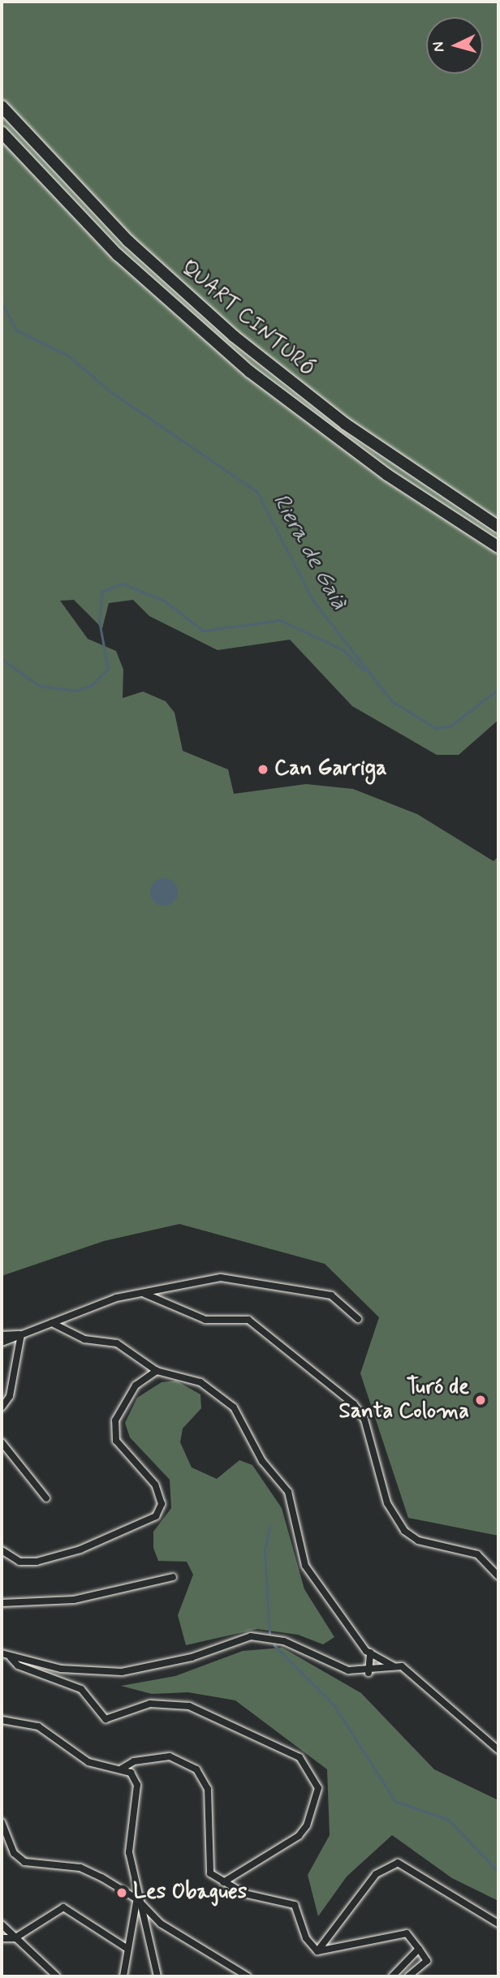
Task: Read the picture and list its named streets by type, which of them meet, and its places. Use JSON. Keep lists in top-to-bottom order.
{
  "streets": {
    "highway": ["QUART CINTURÓ"]
  },
  "water": ["Riera de Gaià"],
  "places": ["Can Garriga", "Turó de Santa Coloma", "Les Obagues"],
  "north": "left"
}
